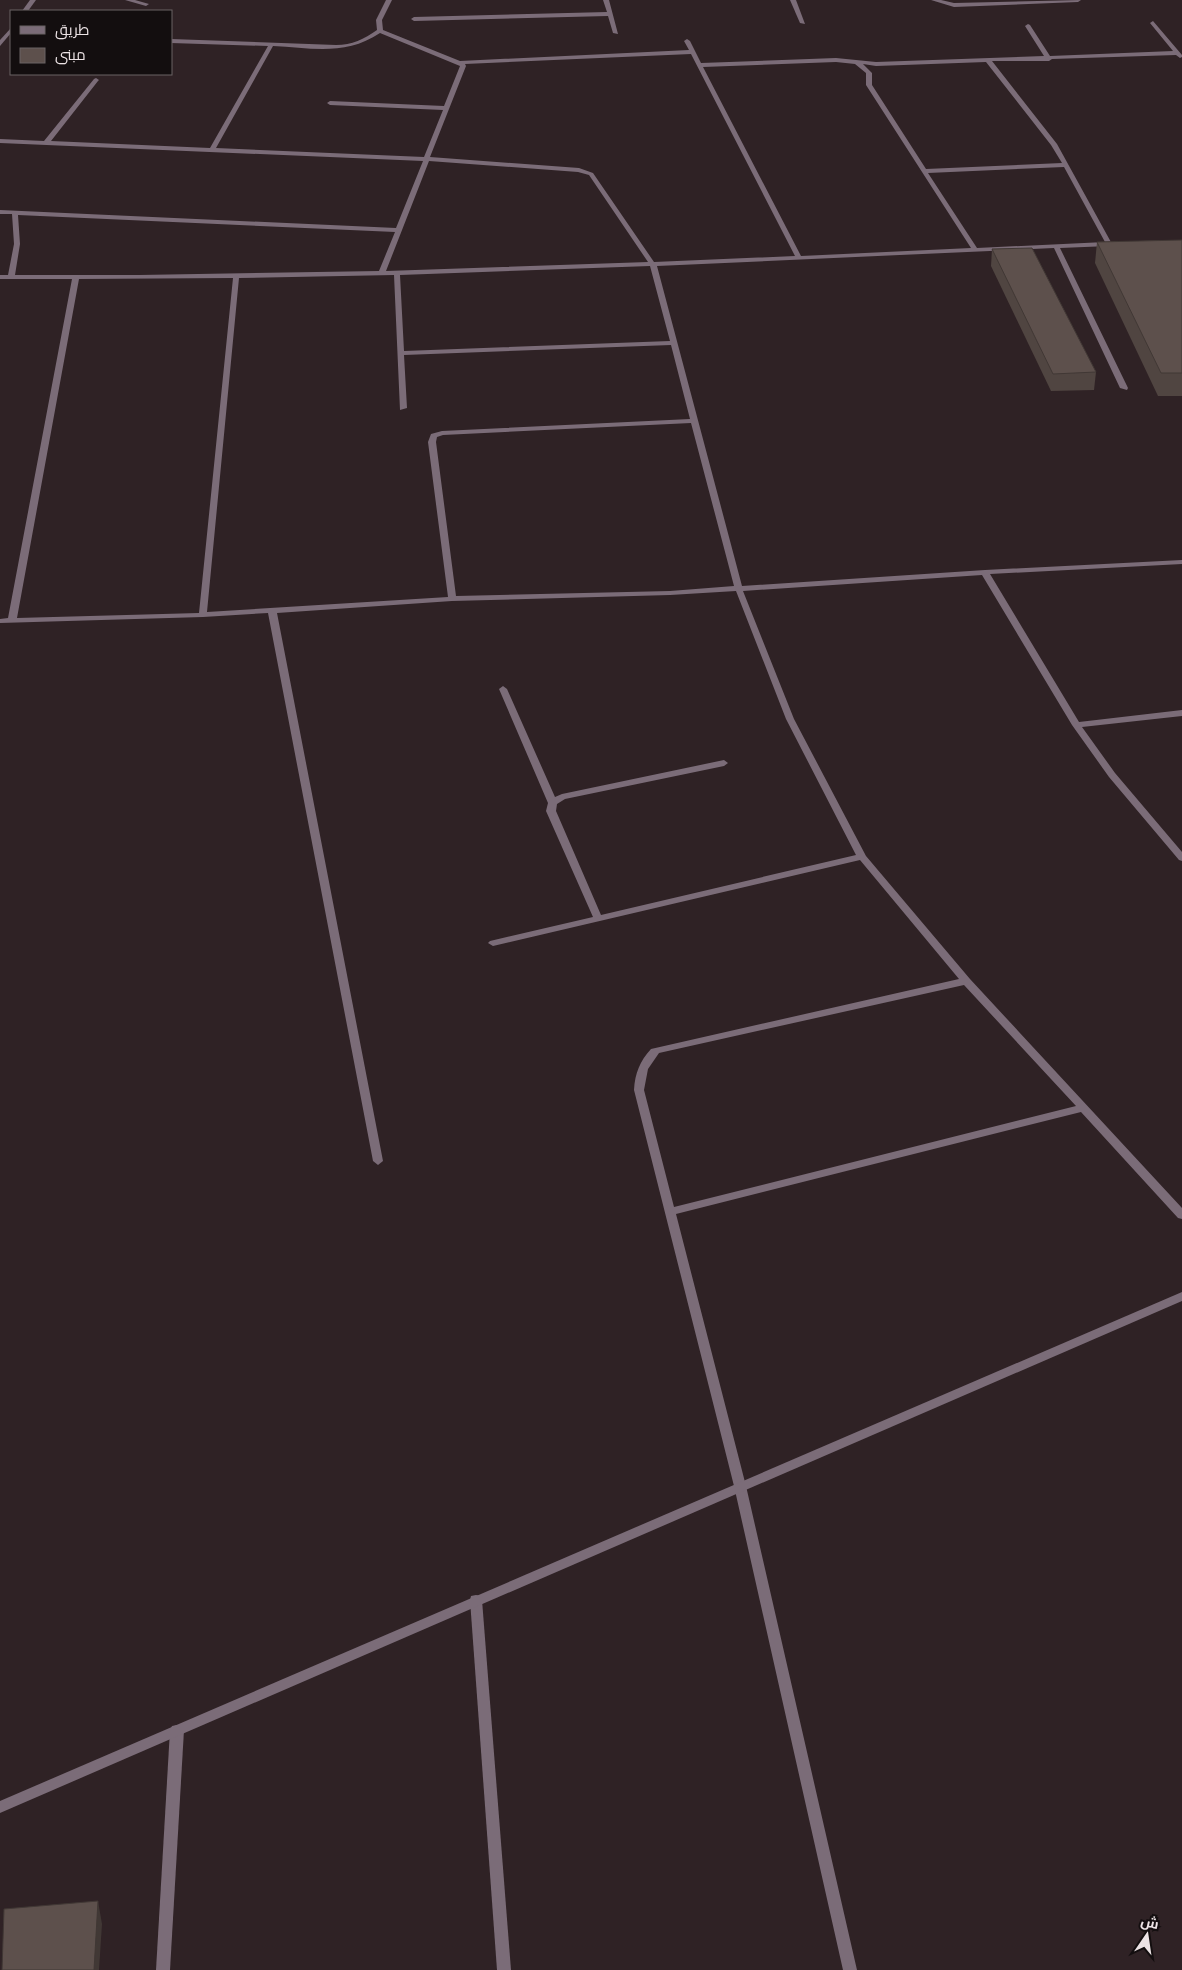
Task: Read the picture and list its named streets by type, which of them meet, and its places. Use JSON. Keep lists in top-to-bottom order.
{
  "legend": ["طريق", "مبنى"],
  "north": "top"
}
